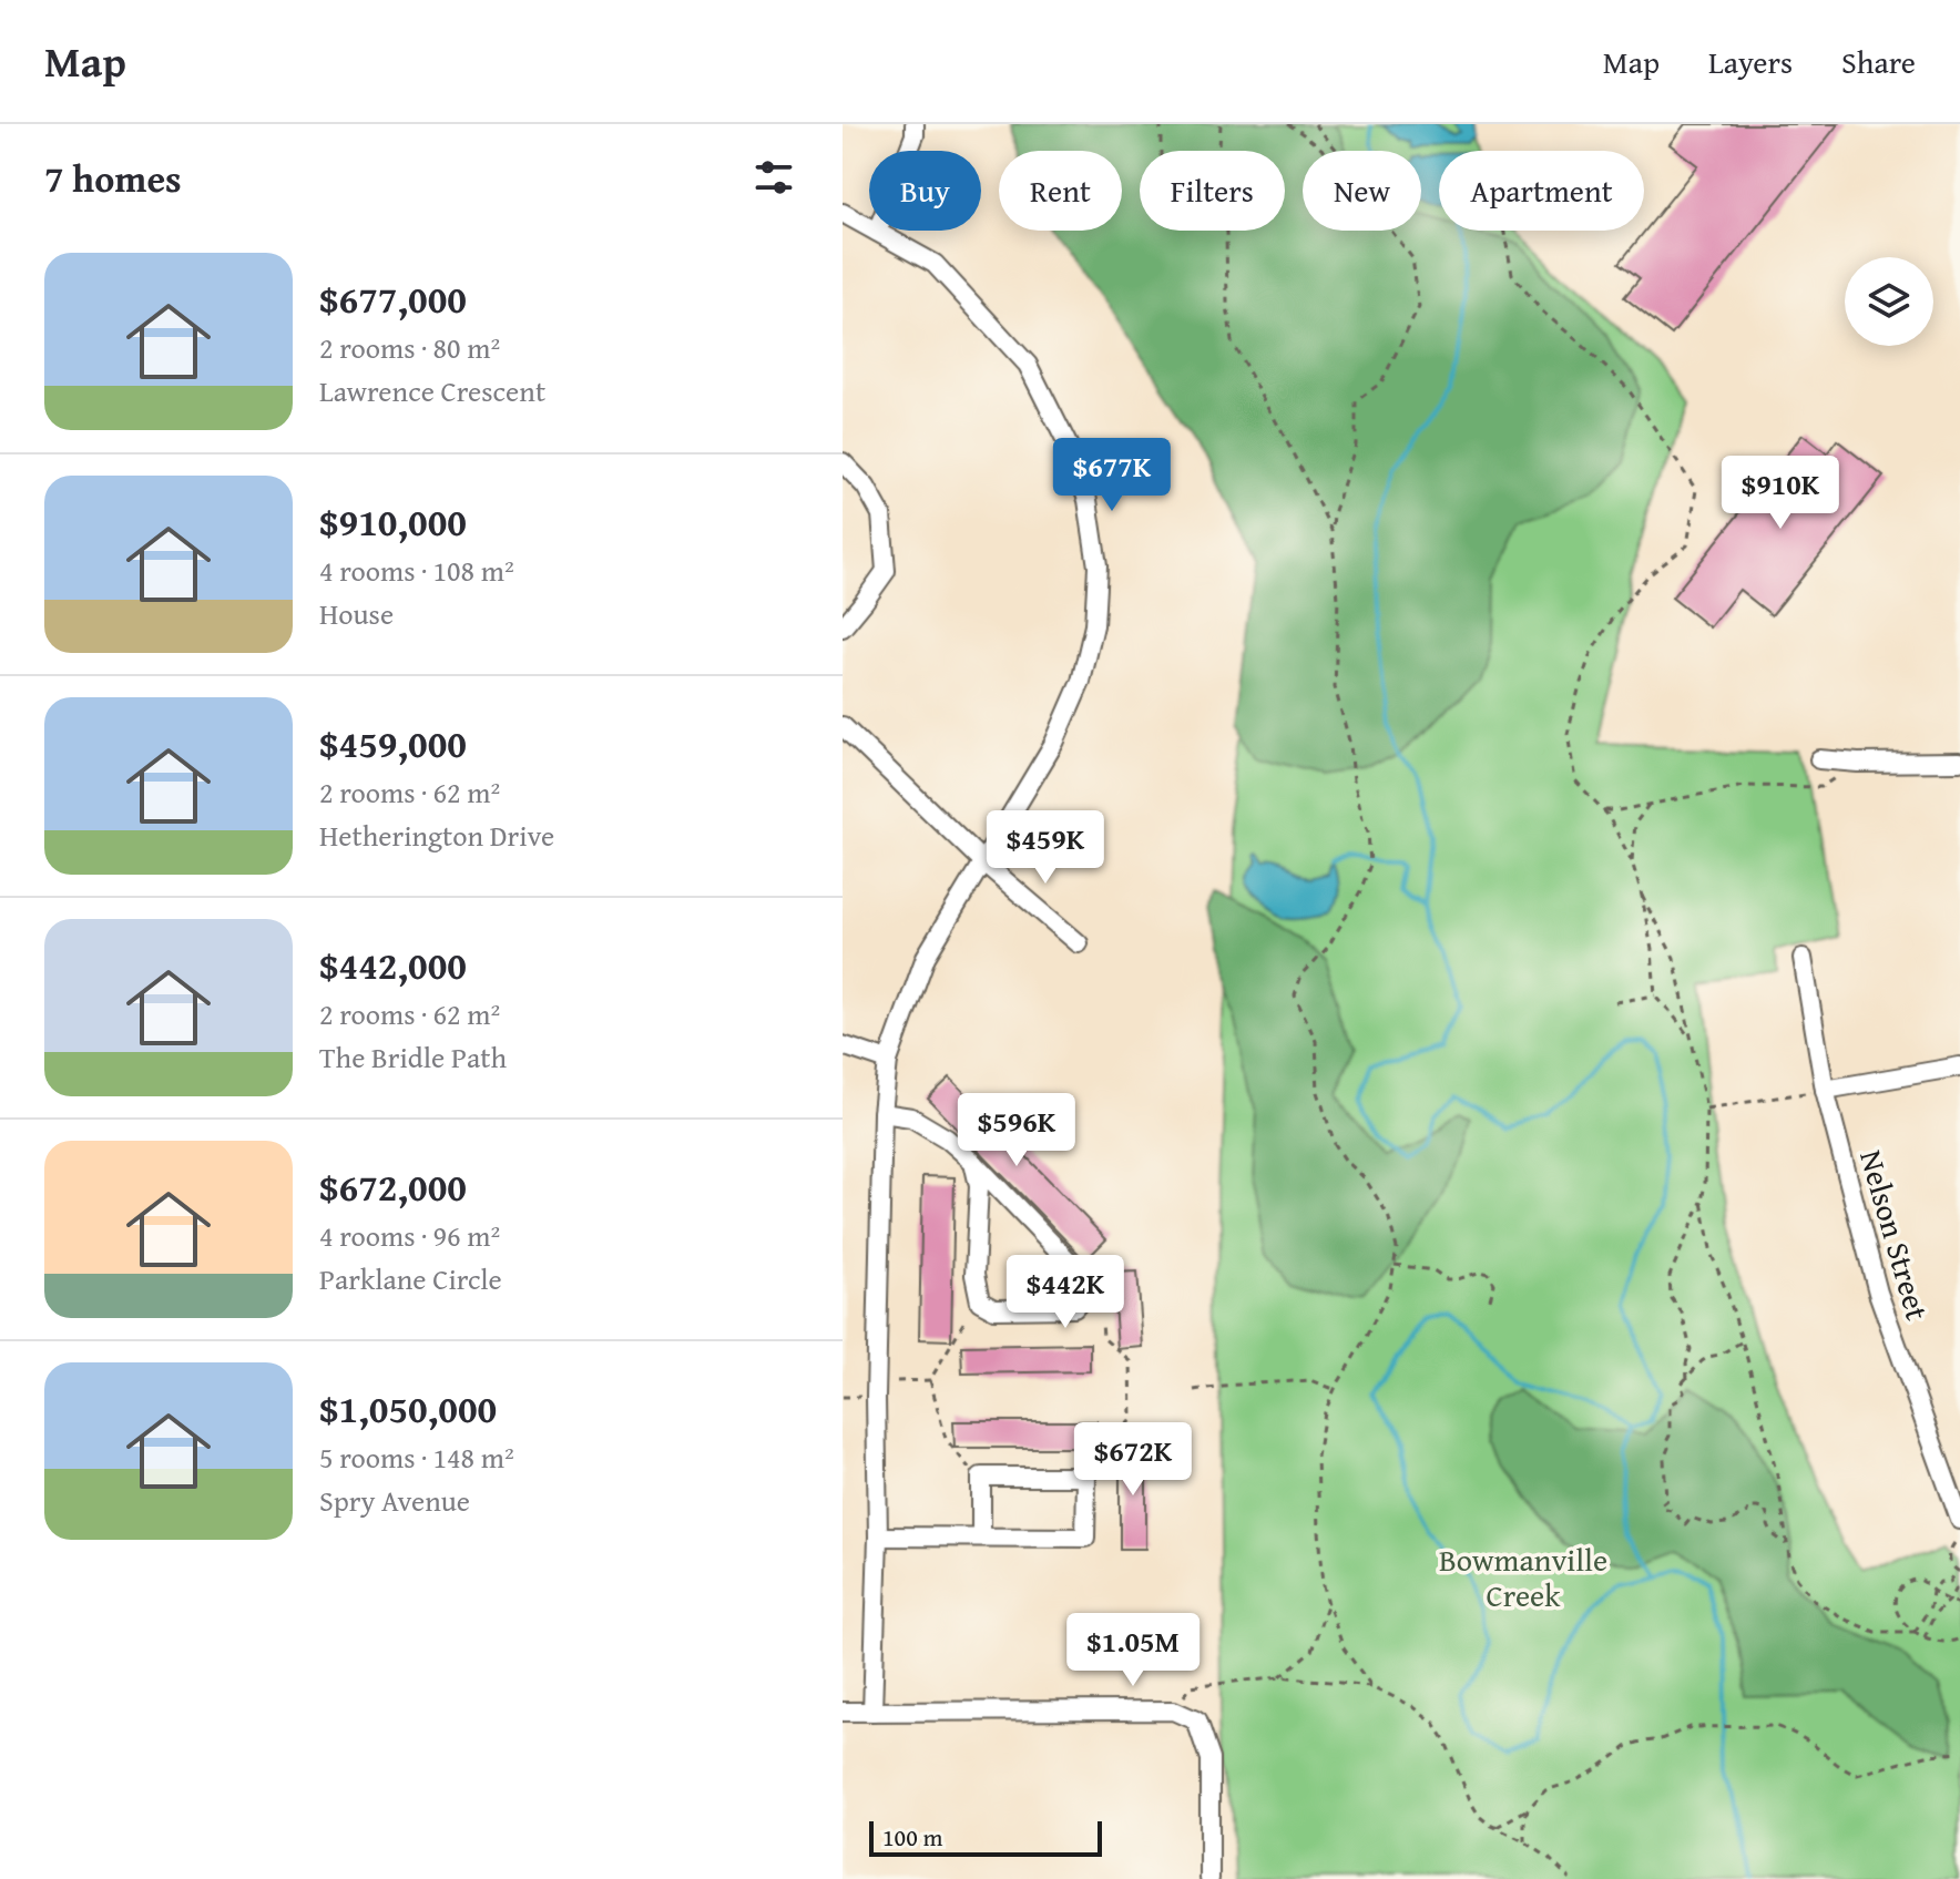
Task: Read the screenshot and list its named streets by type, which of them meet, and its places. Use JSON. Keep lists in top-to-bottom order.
{
  "streets": {
    "street": ["Nelson Street"]
  },
  "parks": ["Bowmanville Creek"],
  "scale_bar": "100 m",
  "page": {
    "header": "Map",
    "nav": ["Map", "Layers", "Share"],
    "heading": "7 homes",
    "chip": [
      "Buy",
      "Rent",
      "Filters",
      "New",
      "Apartment"
    ],
    "list": [
      {
        "name": "$677,000",
        "note": "2 rooms · 80 m² · Lawrence Crescent"
      },
      {
        "name": "$910,000",
        "note": "4 rooms · 108 m² · House"
      },
      {
        "name": "$459,000",
        "note": "2 rooms · 62 m² · Hetherington Drive"
      },
      {
        "name": "$442,000",
        "note": "2 rooms · 62 m² · The Bridle Path"
      },
      {
        "name": "$672,000",
        "note": "4 rooms · 96 m² · Parklane Circle"
      },
      {
        "name": "$1,050,000",
        "note": "5 rooms · 148 m² · Spry Avenue"
      }
    ],
    "price": [
      "$677K",
      "$910K",
      "$459K",
      "$596K",
      "$442K",
      "$672K",
      "$1.05M"
    ],
    "scale": "100 m"
  }
}
